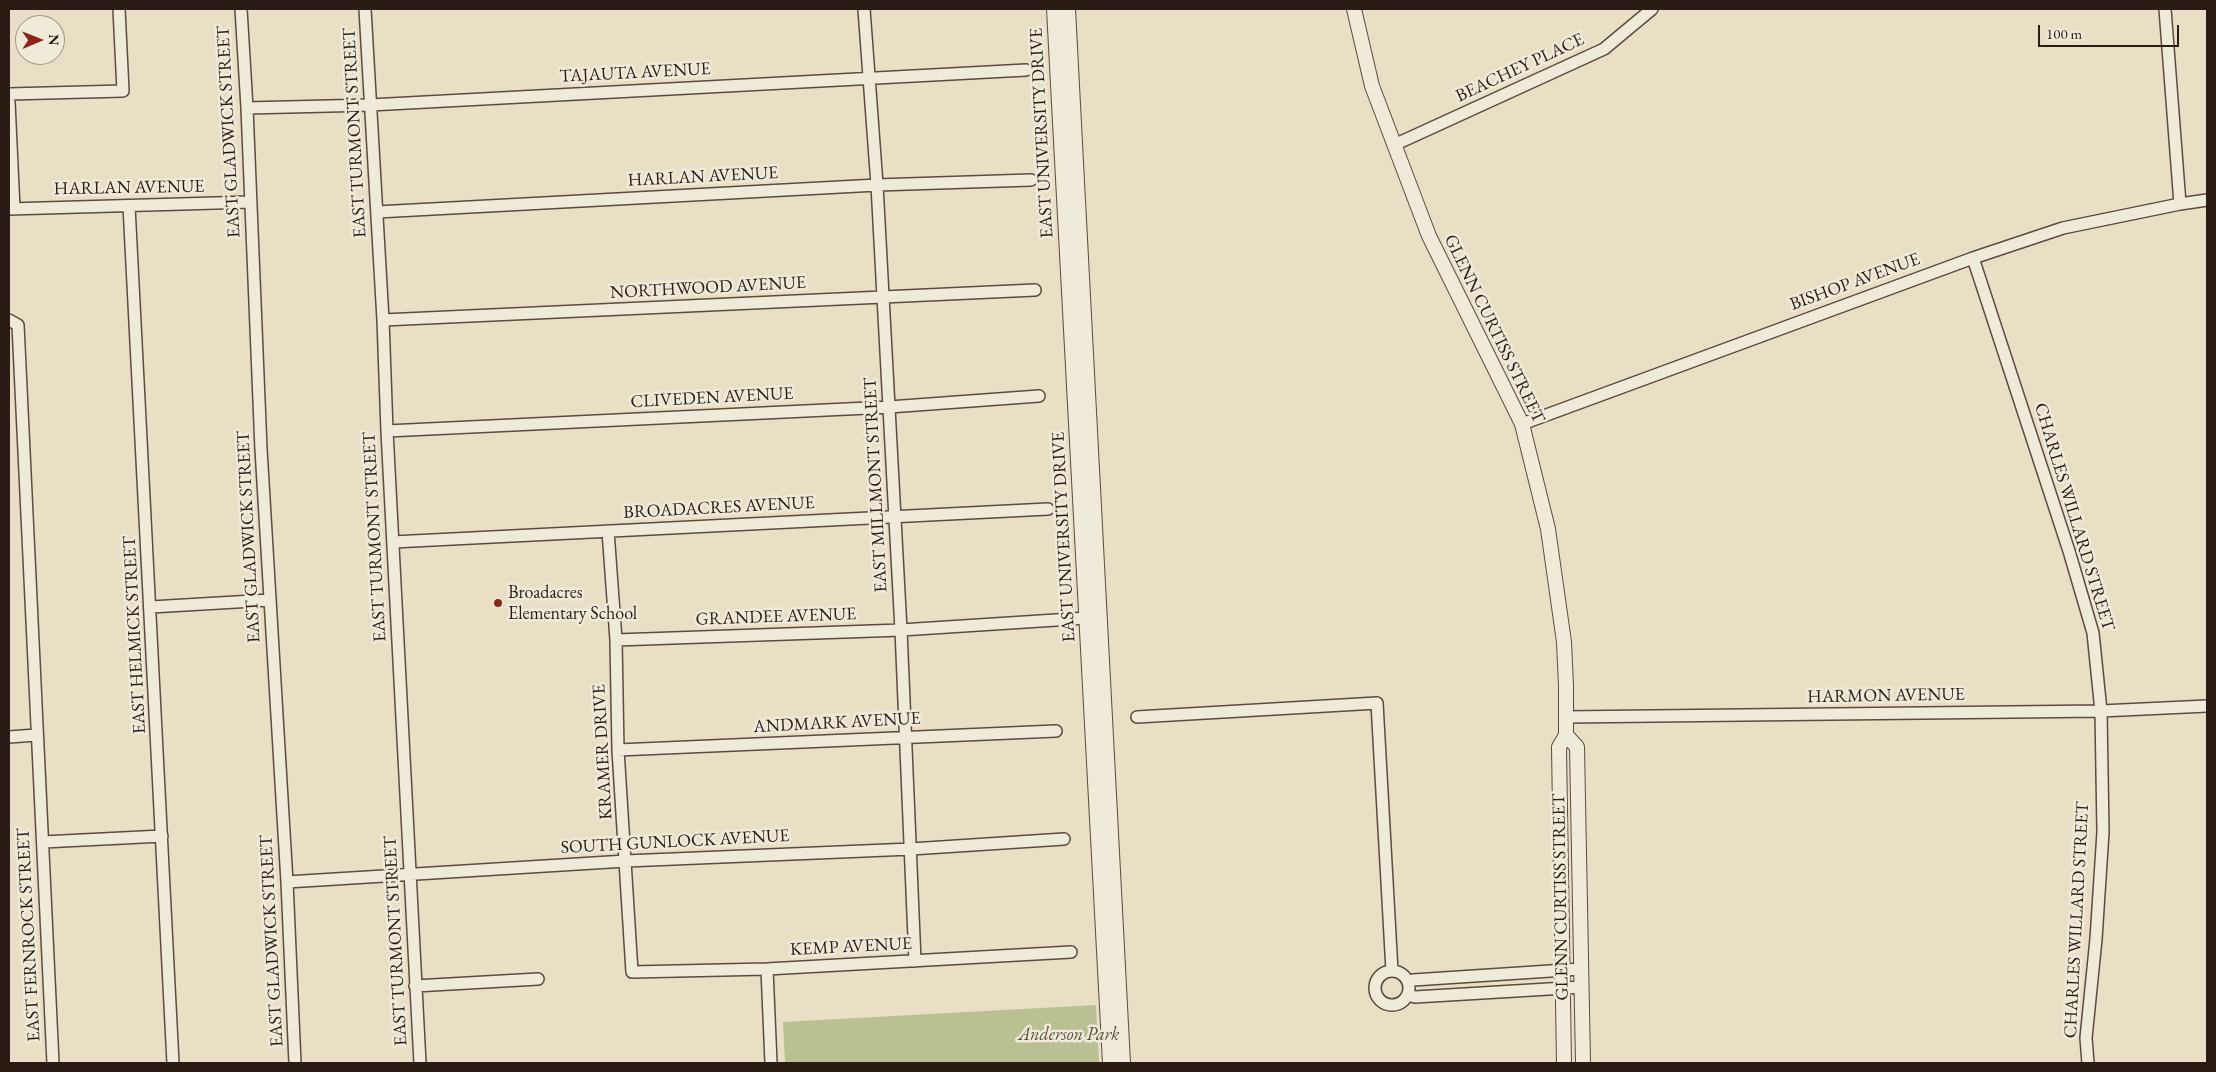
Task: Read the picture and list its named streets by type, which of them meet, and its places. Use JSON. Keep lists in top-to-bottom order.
{
  "streets": {
    "street": [
      "BEACHEY PLACE",
      "TAJAUTA AVENUE",
      "EAST GLADWICK STREET",
      "EAST TURMONT STREET",
      "EAST UNIVERSITY DRIVE",
      "HARLAN AVENUE",
      "BISHOP AVENUE",
      "NORTHWOOD AVENUE",
      "GLENN CURTISS STREET",
      "CLIVEDEN AVENUE",
      "EAST MILLMONT STREET",
      "BROADACRES AVENUE",
      "CHARLES WILLARD STREET",
      "GRANDEE AVENUE",
      "EAST HELMICK STREET",
      "HARMON AVENUE",
      "ANDMARK AVENUE",
      "KRAMER DRIVE",
      "SOUTH GUNLOCK AVENUE",
      "EAST FERNROCK STREET",
      "KEMP AVENUE"
    ]
  },
  "crossings": [
    ["BEACHEY PLACE", "GLENN CURTISS STREET"],
    ["TAJAUTA AVENUE", "EAST GLADWICK STREET"],
    ["TAJAUTA AVENUE", "EAST TURMONT STREET"],
    ["TAJAUTA AVENUE", "EAST MILLMONT STREET"],
    ["EAST GLADWICK STREET", "HARLAN AVENUE"],
    ["EAST GLADWICK STREET", "SOUTH GUNLOCK AVENUE"],
    ["EAST TURMONT STREET", "HARLAN AVENUE"],
    ["EAST TURMONT STREET", "NORTHWOOD AVENUE"],
    ["EAST TURMONT STREET", "CLIVEDEN AVENUE"],
    ["EAST TURMONT STREET", "BROADACRES AVENUE"],
    ["EAST TURMONT STREET", "SOUTH GUNLOCK AVENUE"],
    ["EAST UNIVERSITY DRIVE", "GRANDEE AVENUE"],
    ["HARLAN AVENUE", "EAST MILLMONT STREET"],
    ["HARLAN AVENUE", "EAST HELMICK STREET"],
    ["BISHOP AVENUE", "GLENN CURTISS STREET"],
    ["BISHOP AVENUE", "CHARLES WILLARD STREET"],
    ["NORTHWOOD AVENUE", "EAST MILLMONT STREET"],
    ["GLENN CURTISS STREET", "HARMON AVENUE"],
    ["CLIVEDEN AVENUE", "EAST MILLMONT STREET"],
    ["EAST MILLMONT STREET", "BROADACRES AVENUE"],
    ["EAST MILLMONT STREET", "GRANDEE AVENUE"],
    ["EAST MILLMONT STREET", "ANDMARK AVENUE"],
    ["EAST MILLMONT STREET", "SOUTH GUNLOCK AVENUE"],
    ["EAST MILLMONT STREET", "KEMP AVENUE"],
    ["BROADACRES AVENUE", "KRAMER DRIVE"],
    ["CHARLES WILLARD STREET", "HARMON AVENUE"],
    ["GRANDEE AVENUE", "KRAMER DRIVE"],
    ["ANDMARK AVENUE", "KRAMER DRIVE"],
    ["KRAMER DRIVE", "SOUTH GUNLOCK AVENUE"],
    ["KRAMER DRIVE", "KEMP AVENUE"]
  ],
  "parks": ["Anderson Park"],
  "places": ["Broadacres Elementary School"],
  "scale_bar": "100 m",
  "north": "right"
}
